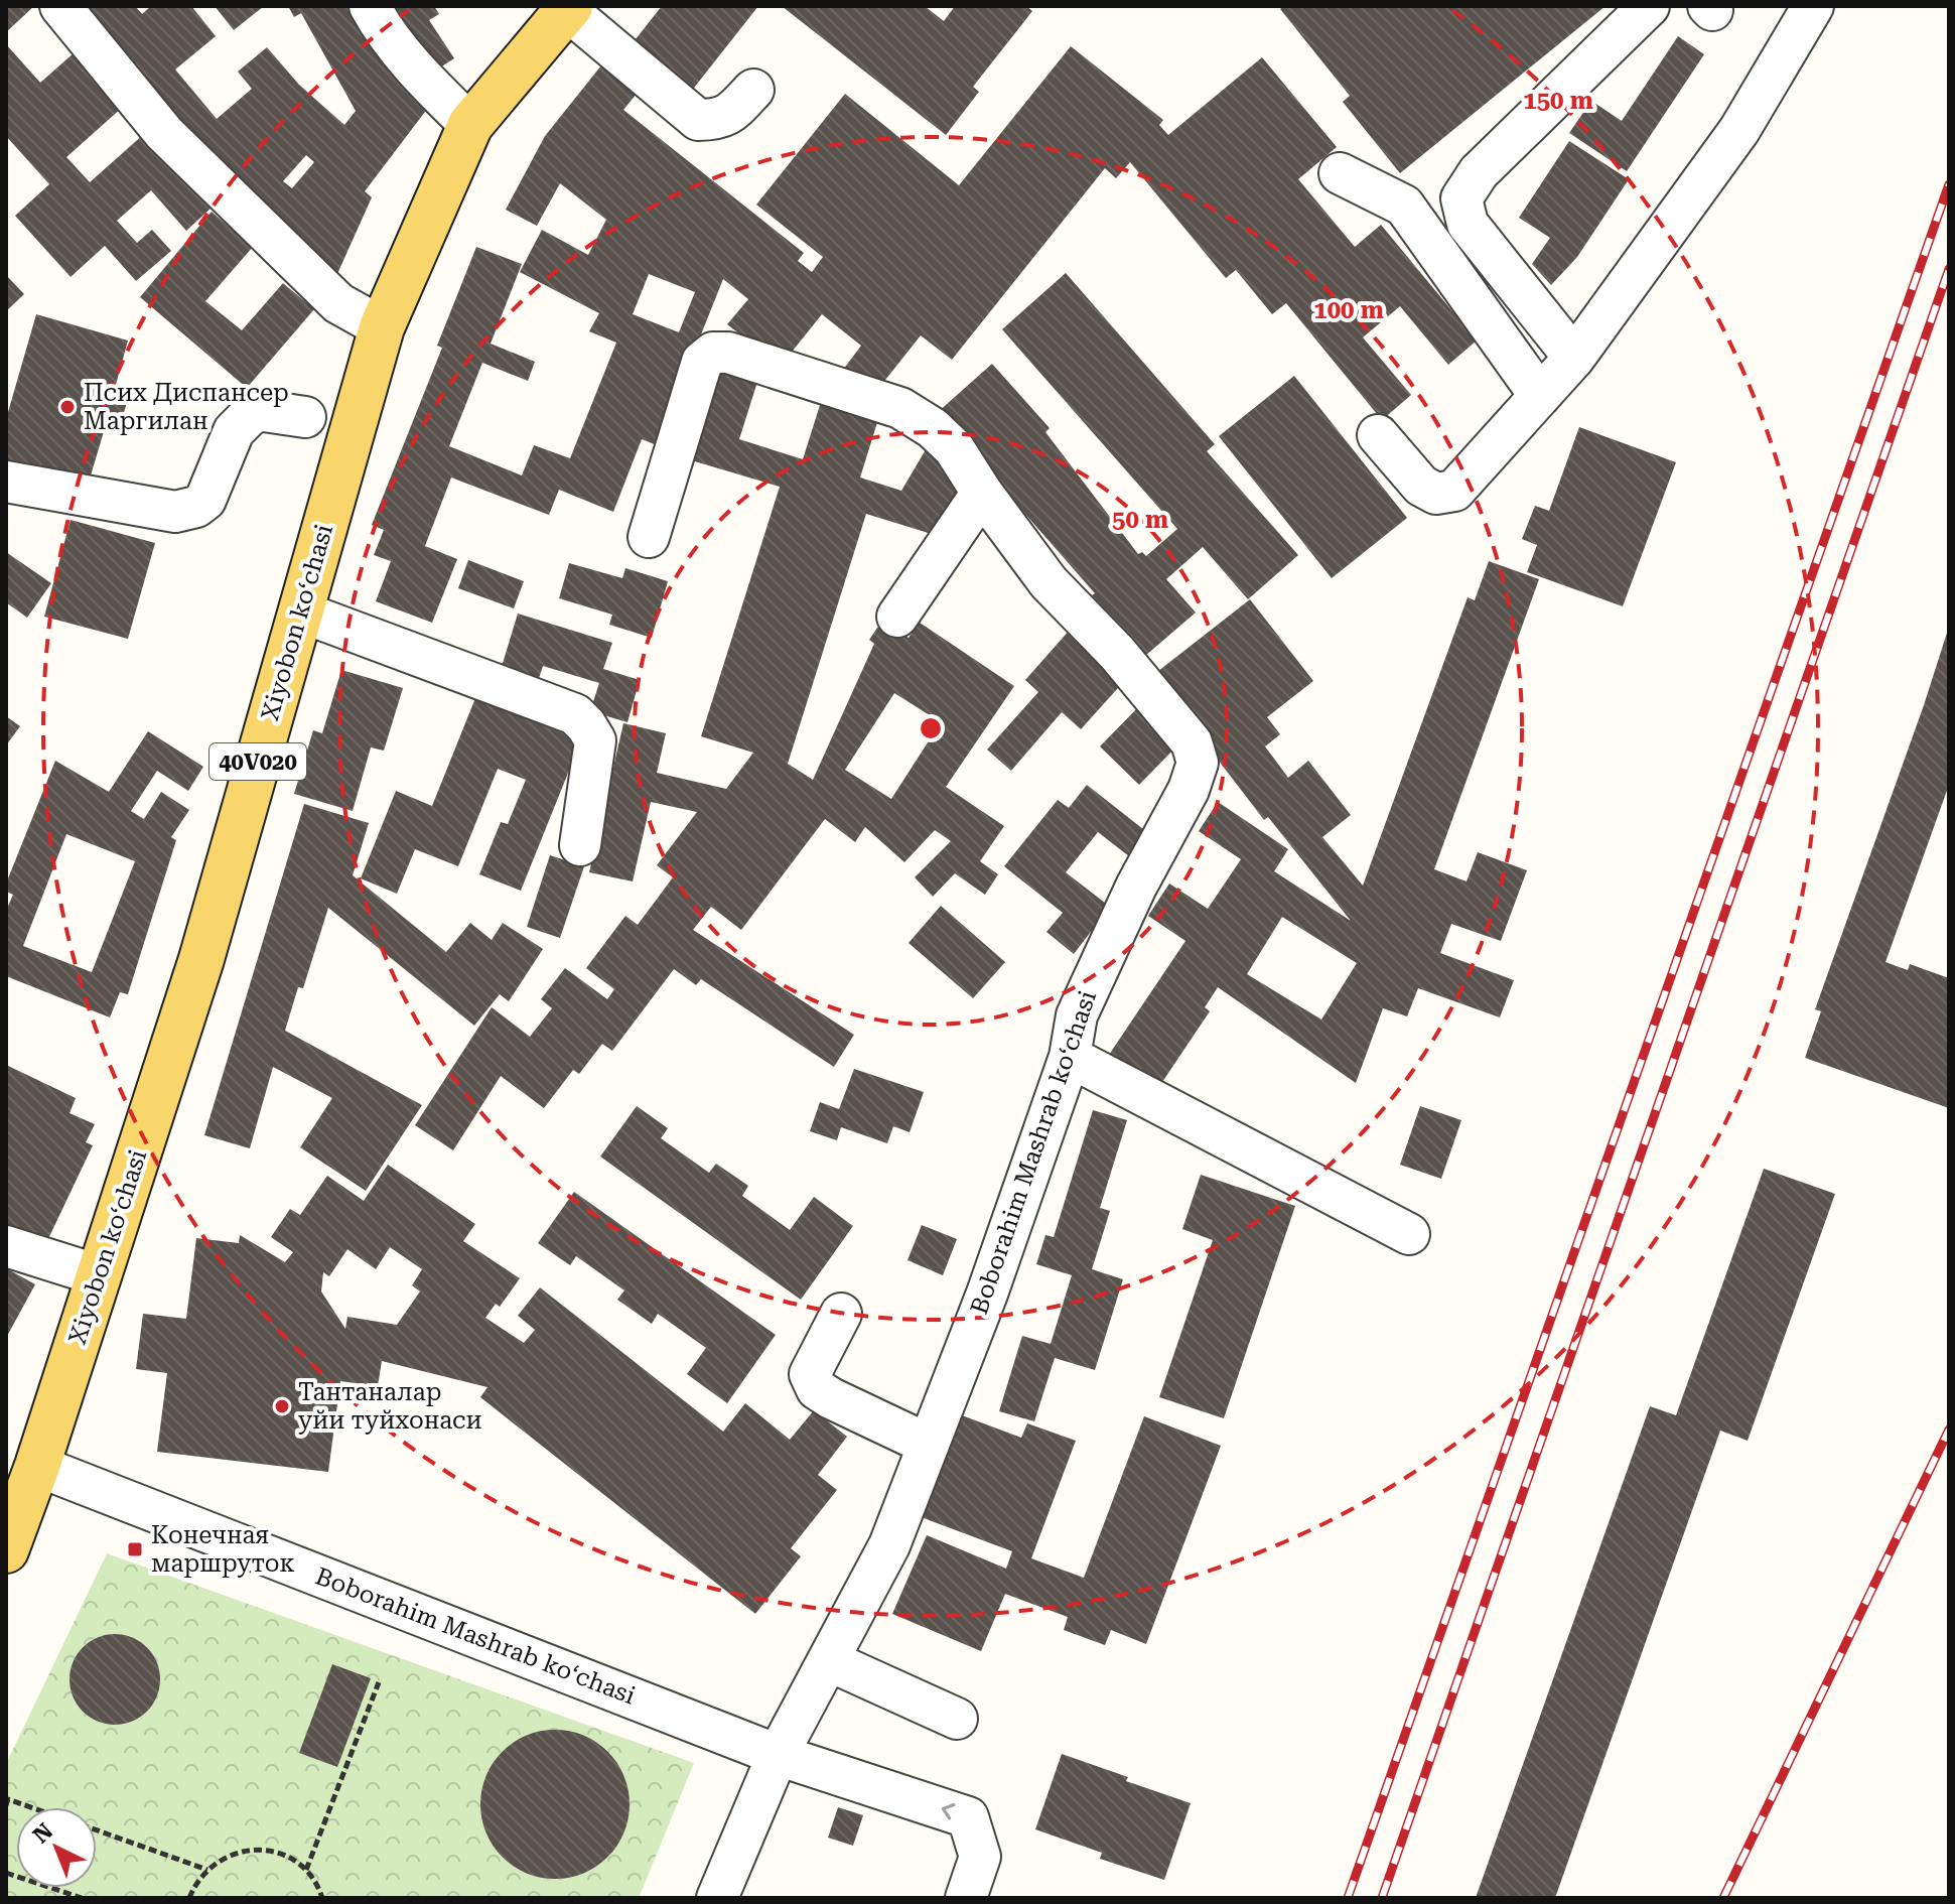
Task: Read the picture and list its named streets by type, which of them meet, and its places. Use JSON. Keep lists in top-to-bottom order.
{
  "streets": {
    "main road": ["Xiyobon koʻchasi", "40V020"],
    "street": ["Boborahim Mashrab koʻchasi"]
  },
  "crossings": [
    ["Xiyobon koʻchasi", "Boborahim Mashrab koʻchasi"]
  ],
  "places": {
    "other": ["Псих Диспансер Маргилан", "Тантаналар уйи туйхонаси"],
    "transit": ["Конечная маршруток"]
  },
  "north": "top left",
  "rings": ["150 m", "100 m", "50 m"]
}
